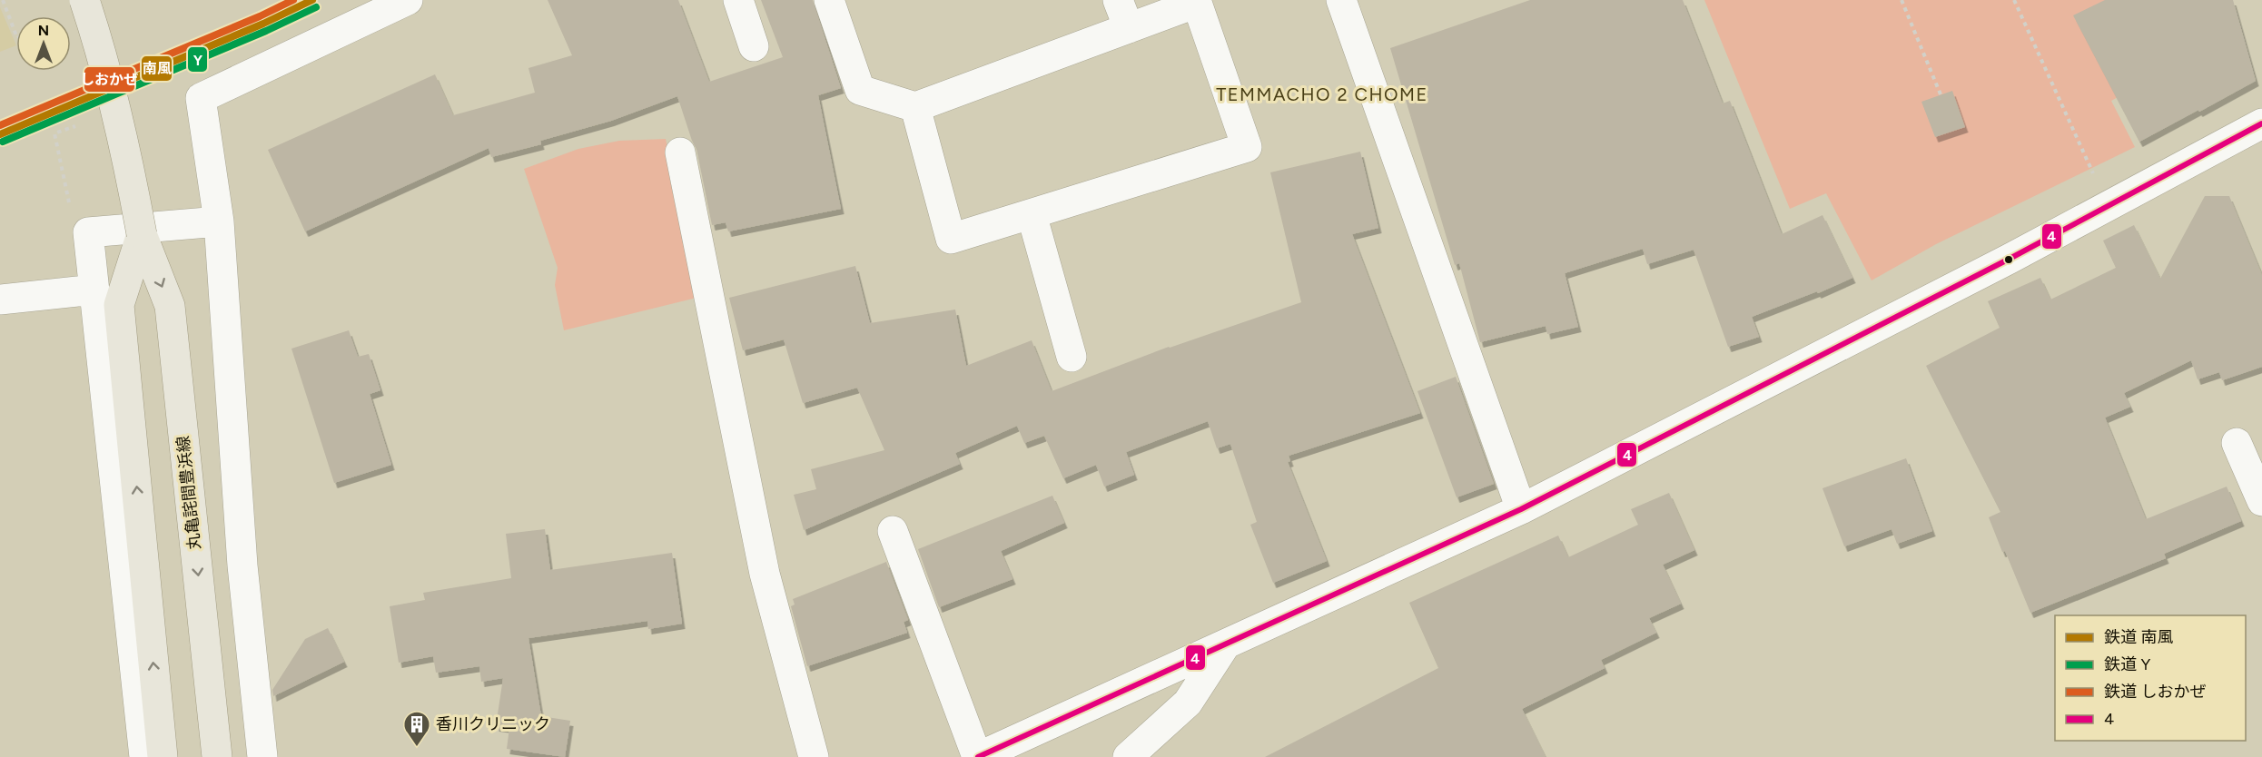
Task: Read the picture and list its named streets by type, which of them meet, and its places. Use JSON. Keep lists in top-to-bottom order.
{
  "streets": {
    "main road": ["丸亀詫間豊浜線"]
  },
  "districts": ["TEMMACHO 2 CHOME"],
  "places": {
    "building": ["香川クリニック"]
  },
  "lines": [
    "rail line 南風",
    "rail line しおかぜ",
    "rail line Y",
    "transit line 4"
  ],
  "legend": [
    "鉄道 南風",
    "鉄道 Y",
    "鉄道 しおかぜ",
    "4"
  ],
  "north": "top"
}
